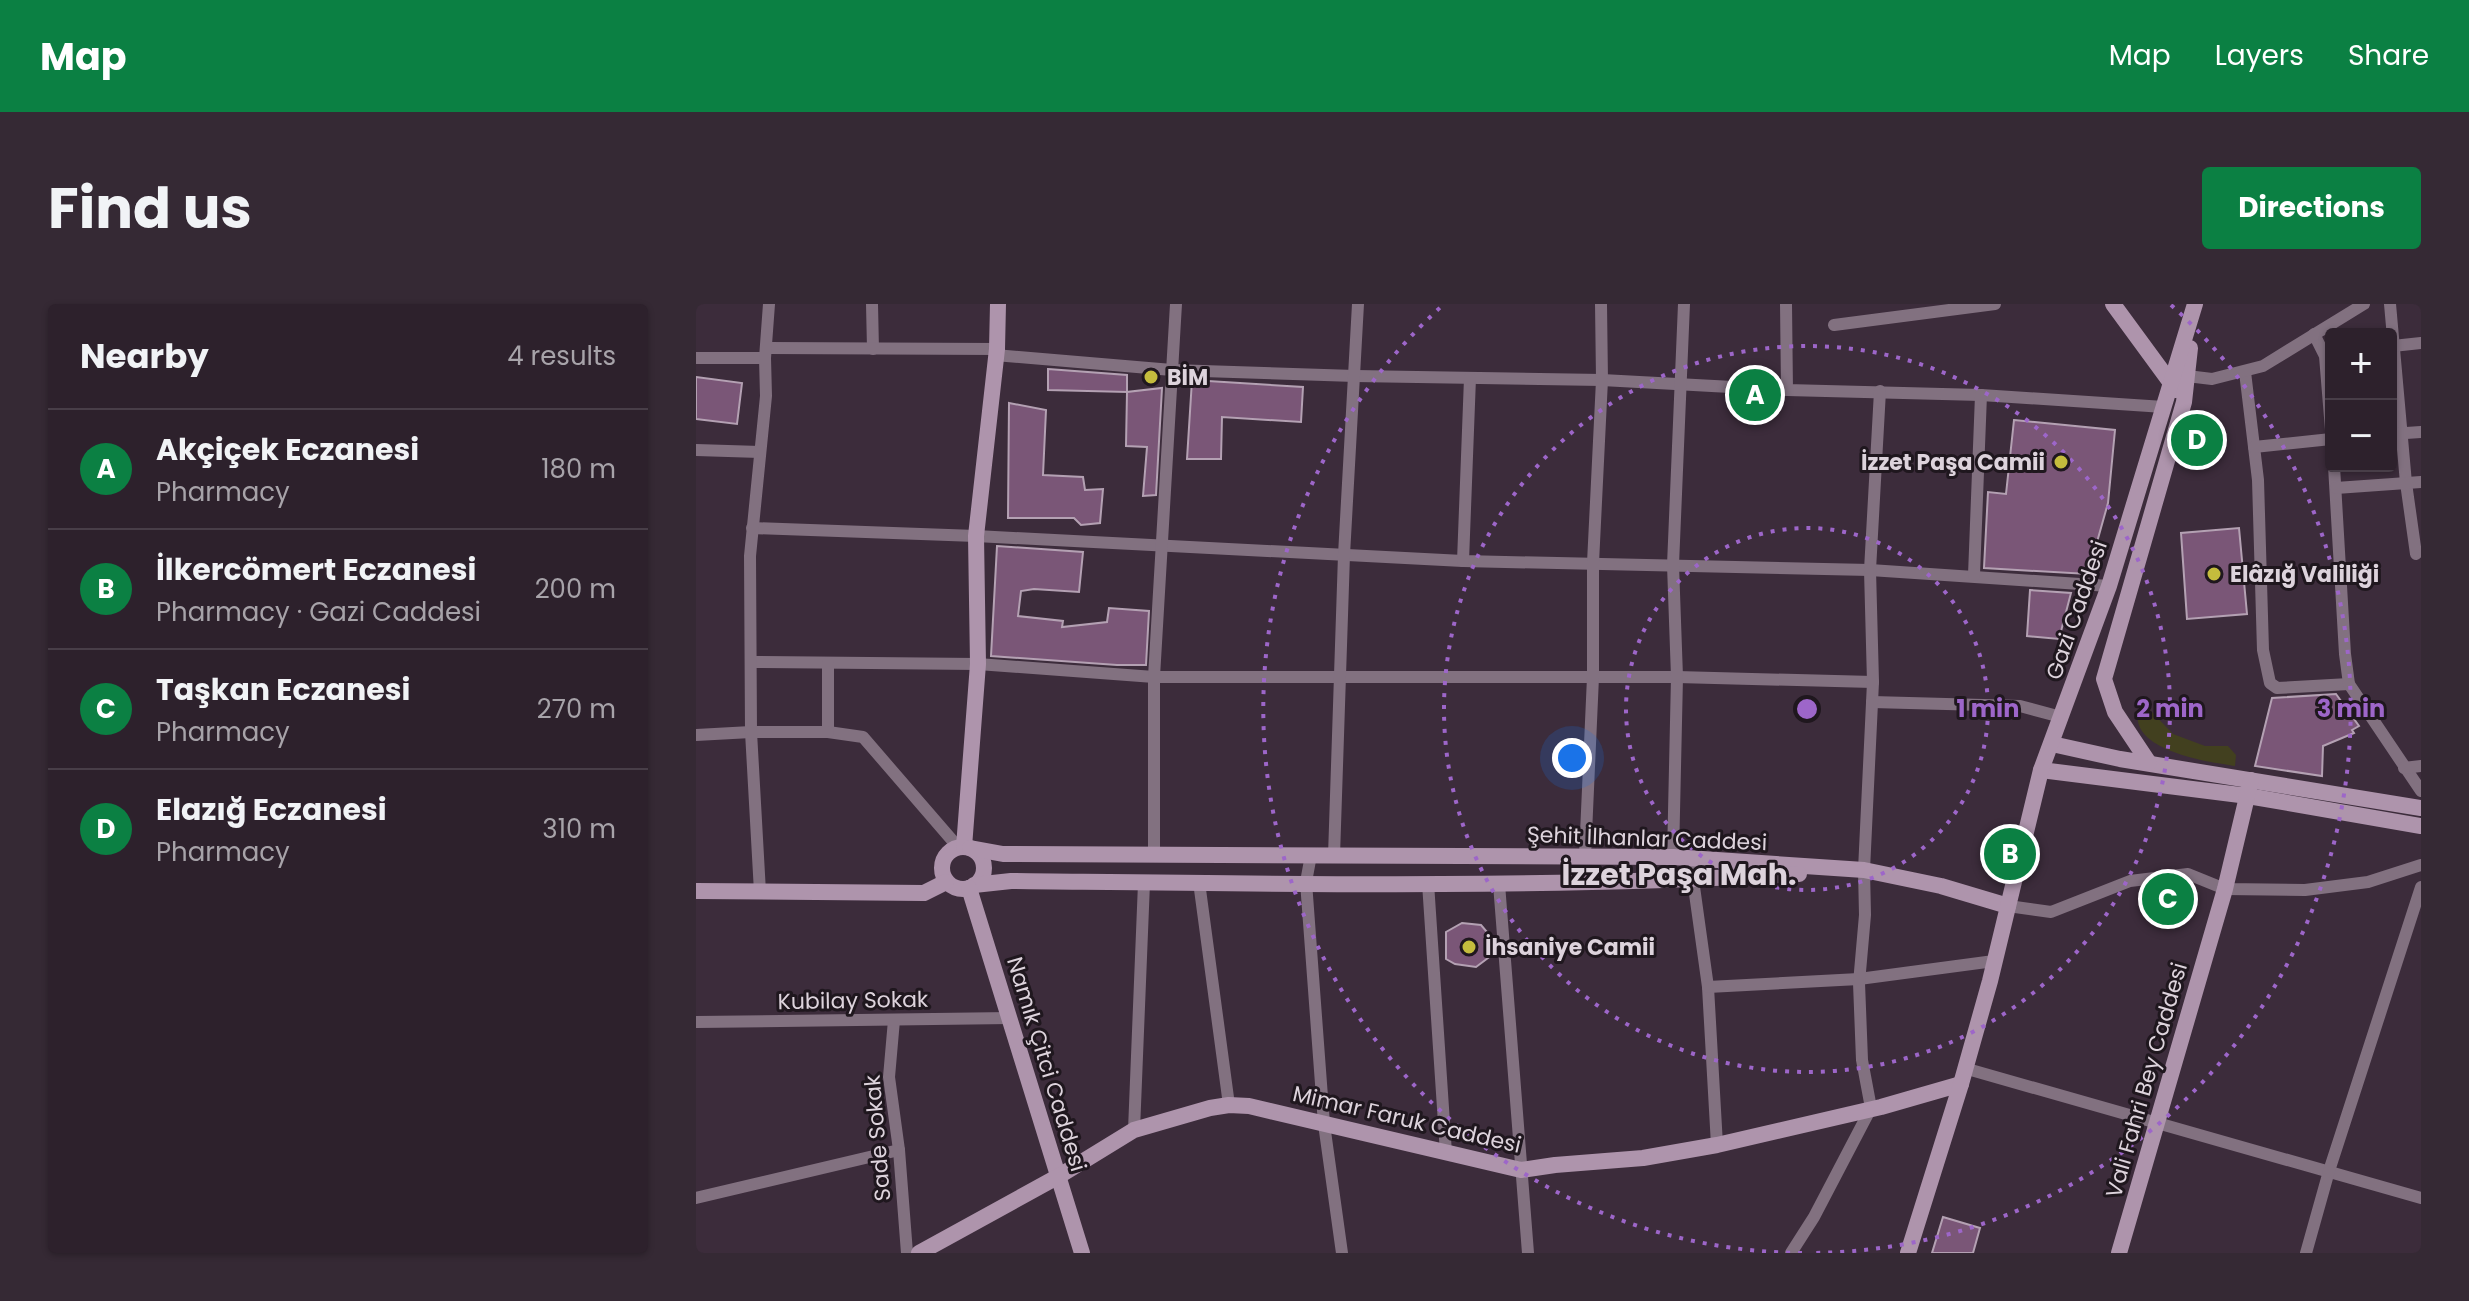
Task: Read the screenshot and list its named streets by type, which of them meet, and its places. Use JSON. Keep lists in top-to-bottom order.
{
  "streets": {
    "street": [
      "Gazi Caddesi",
      "Şehit İlhanlar Caddesi",
      "Kubilay Sokak",
      "Namık Çitci Caddesi",
      "Vali Fahri Bey Caddesi",
      "Mimar Faruk Caddesi",
      "Sade Sokak"
    ]
  },
  "crossings": [
    ["Gazi Caddesi", "Mimar Faruk Caddesi"],
    ["Şehit İlhanlar Caddesi", "Namık Çitci Caddesi"],
    ["Kubilay Sokak", "Namık Çitci Caddesi"],
    ["Kubilay Sokak", "Sade Sokak"],
    ["Namık Çitci Caddesi", "Mimar Faruk Caddesi"]
  ],
  "districts": ["İzzet Paşa Mah."],
  "places": [
    "BİM",
    "İzzet Paşa Camii",
    "Elâzığ Valiliği",
    "İhsaniye Camii"
  ],
  "page": {
    "header": "Map",
    "nav": ["Map", "Layers", "Share"],
    "title": "Find us",
    "buttons": "Directions",
    "heading": ["Nearby", "4 results"],
    "map_buttons": ["+", "−"],
    "pins": [
      "A",
      "D",
      "B",
      "C"
    ],
    "list": [
      {
        "mark": "A",
        "name": "Akçiçek Eczanesi",
        "note": "Pharmacy",
        "value": "180 m"
      },
      {
        "mark": "B",
        "name": "İlkercömert Eczanesi",
        "note": "Pharmacy · Gazi Caddesi",
        "value": "200 m"
      },
      {
        "mark": "C",
        "name": "Taşkan Eczanesi",
        "note": "Pharmacy",
        "value": "270 m"
      },
      {
        "mark": "D",
        "name": "Elazığ Eczanesi",
        "note": "Pharmacy",
        "value": "310 m"
      }
    ]
  },
  "rings": ["1 min", "2 min", "3 min"]
}
